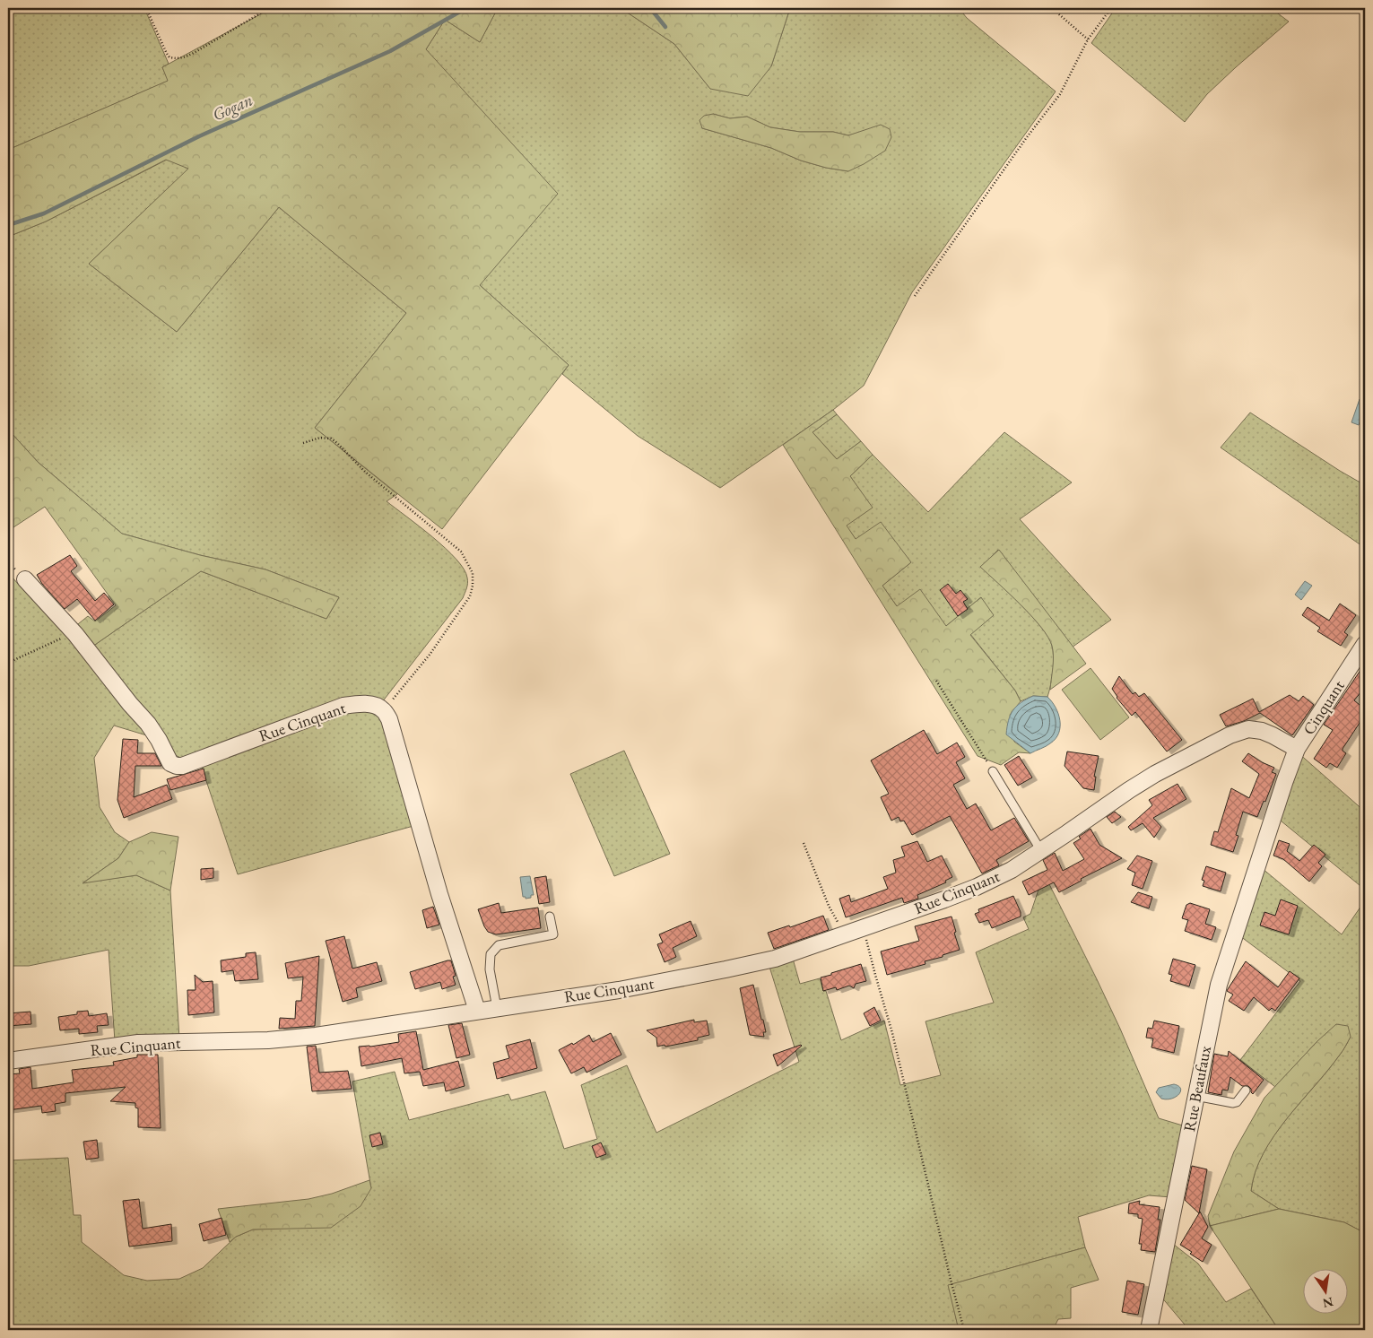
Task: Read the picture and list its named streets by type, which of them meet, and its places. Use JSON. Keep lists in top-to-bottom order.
{
  "streets": {
    "street": ["Cinquant", "Rue Cinquant", "Rue Beaufaux"]
  },
  "crossings": [
    ["Cinquant", "Rue Cinquant"],
    ["Cinquant", "Rue Beaufaux"],
    ["Rue Cinquant", "Rue Beaufaux"]
  ],
  "water": ["Gogan"],
  "north": "bottom"
}
